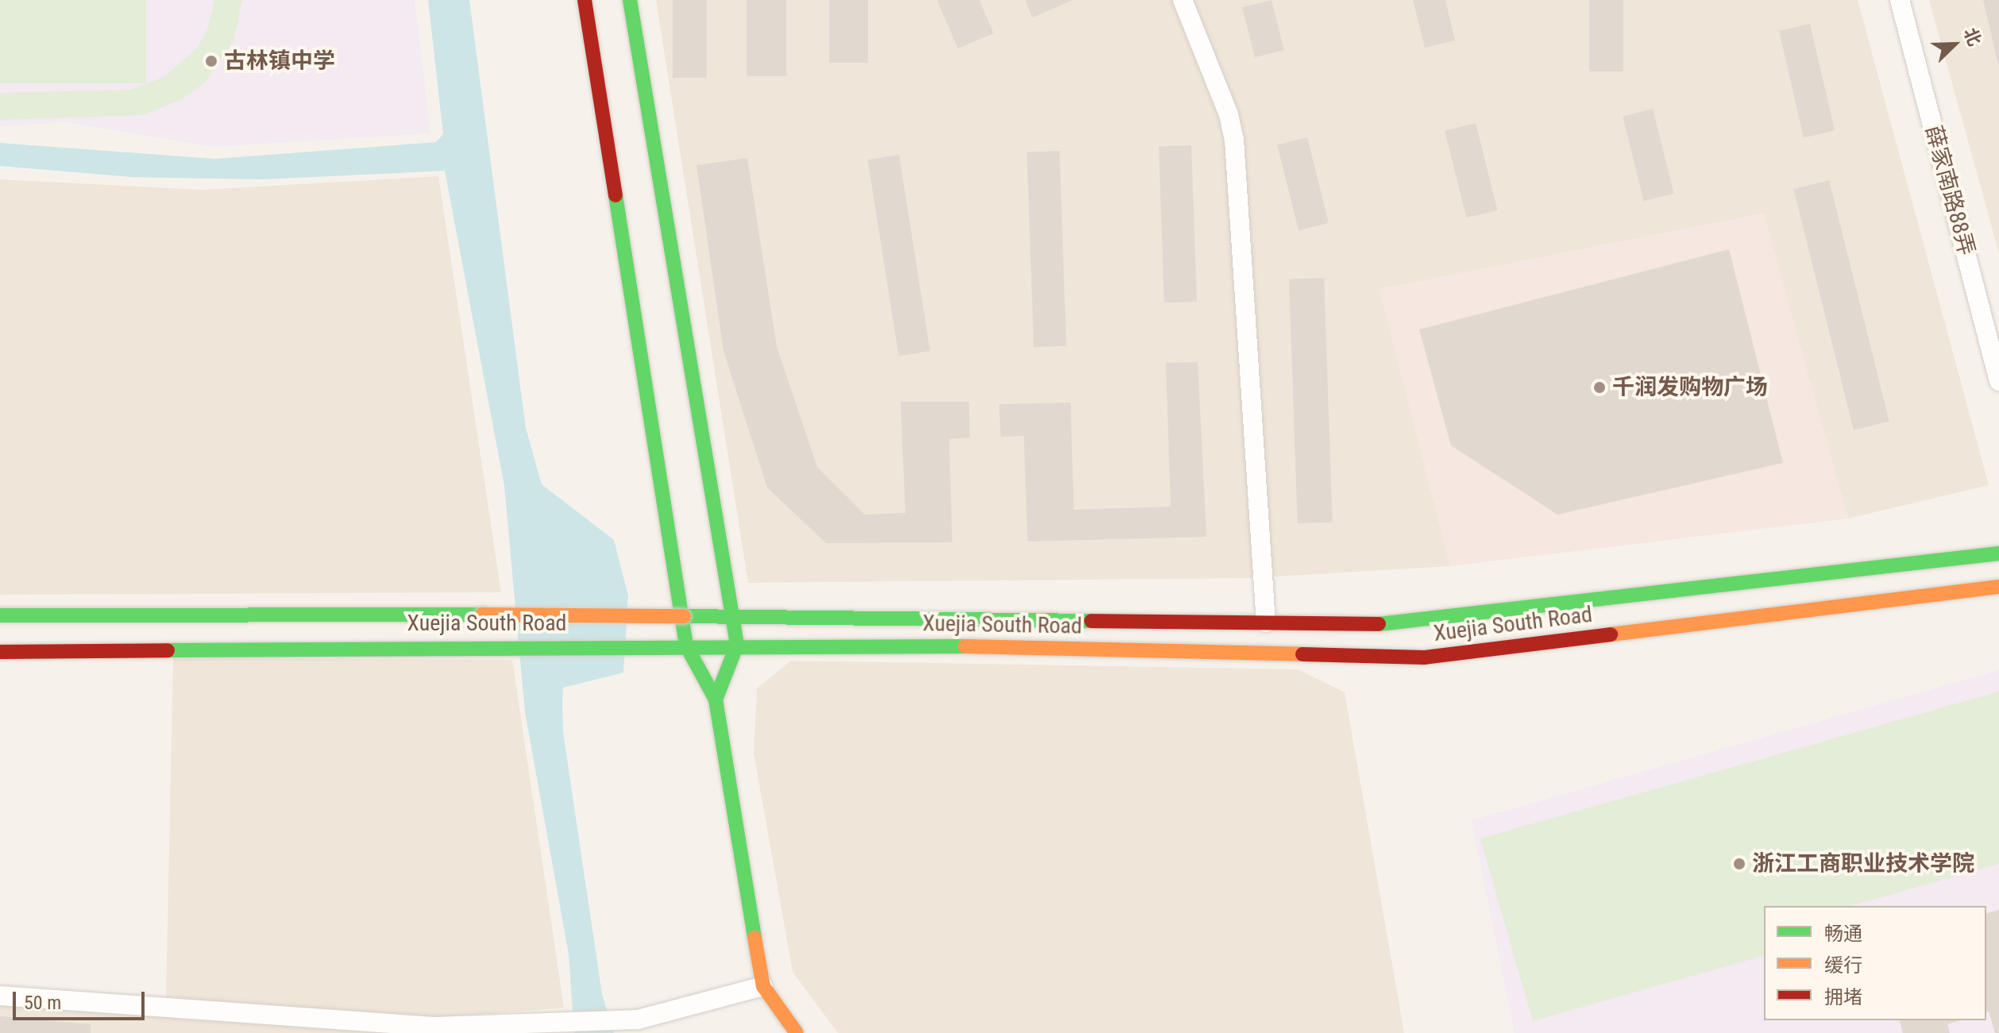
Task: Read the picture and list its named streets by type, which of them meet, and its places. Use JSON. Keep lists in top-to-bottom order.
{
  "streets": {
    "main road": ["Xuejia South Road"],
    "street": ["薛家南路88弄"]
  },
  "places": ["古林镇中学", "千润发购物广场", "浙江工商职业技术学院"],
  "legend": ["畅通", "缓行", "拥堵"],
  "scale_bar": "50 m",
  "north": "top right"
}
